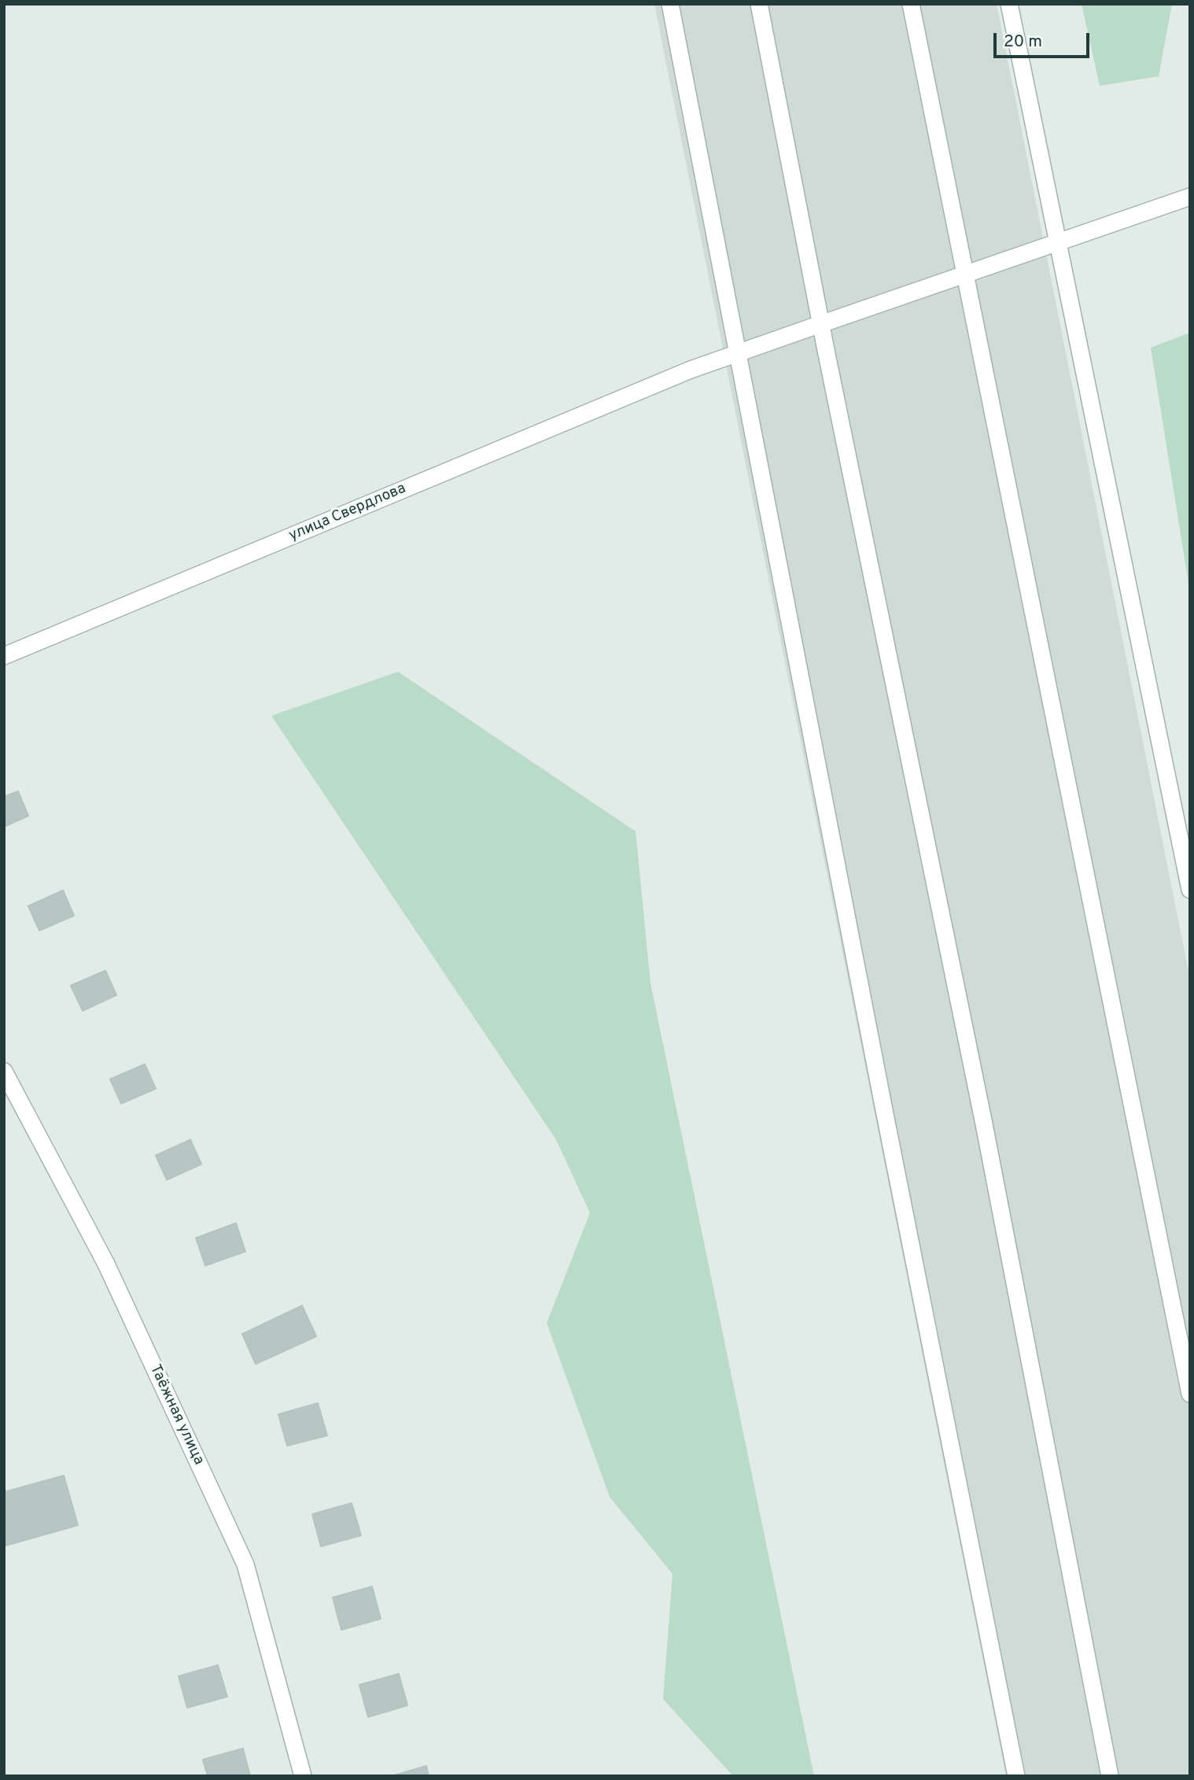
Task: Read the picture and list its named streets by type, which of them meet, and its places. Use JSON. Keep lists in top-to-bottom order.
{
  "streets": {
    "street": ["улица Свердлова", "Таёжная улица"]
  },
  "scale_bar": "20 m"
}
